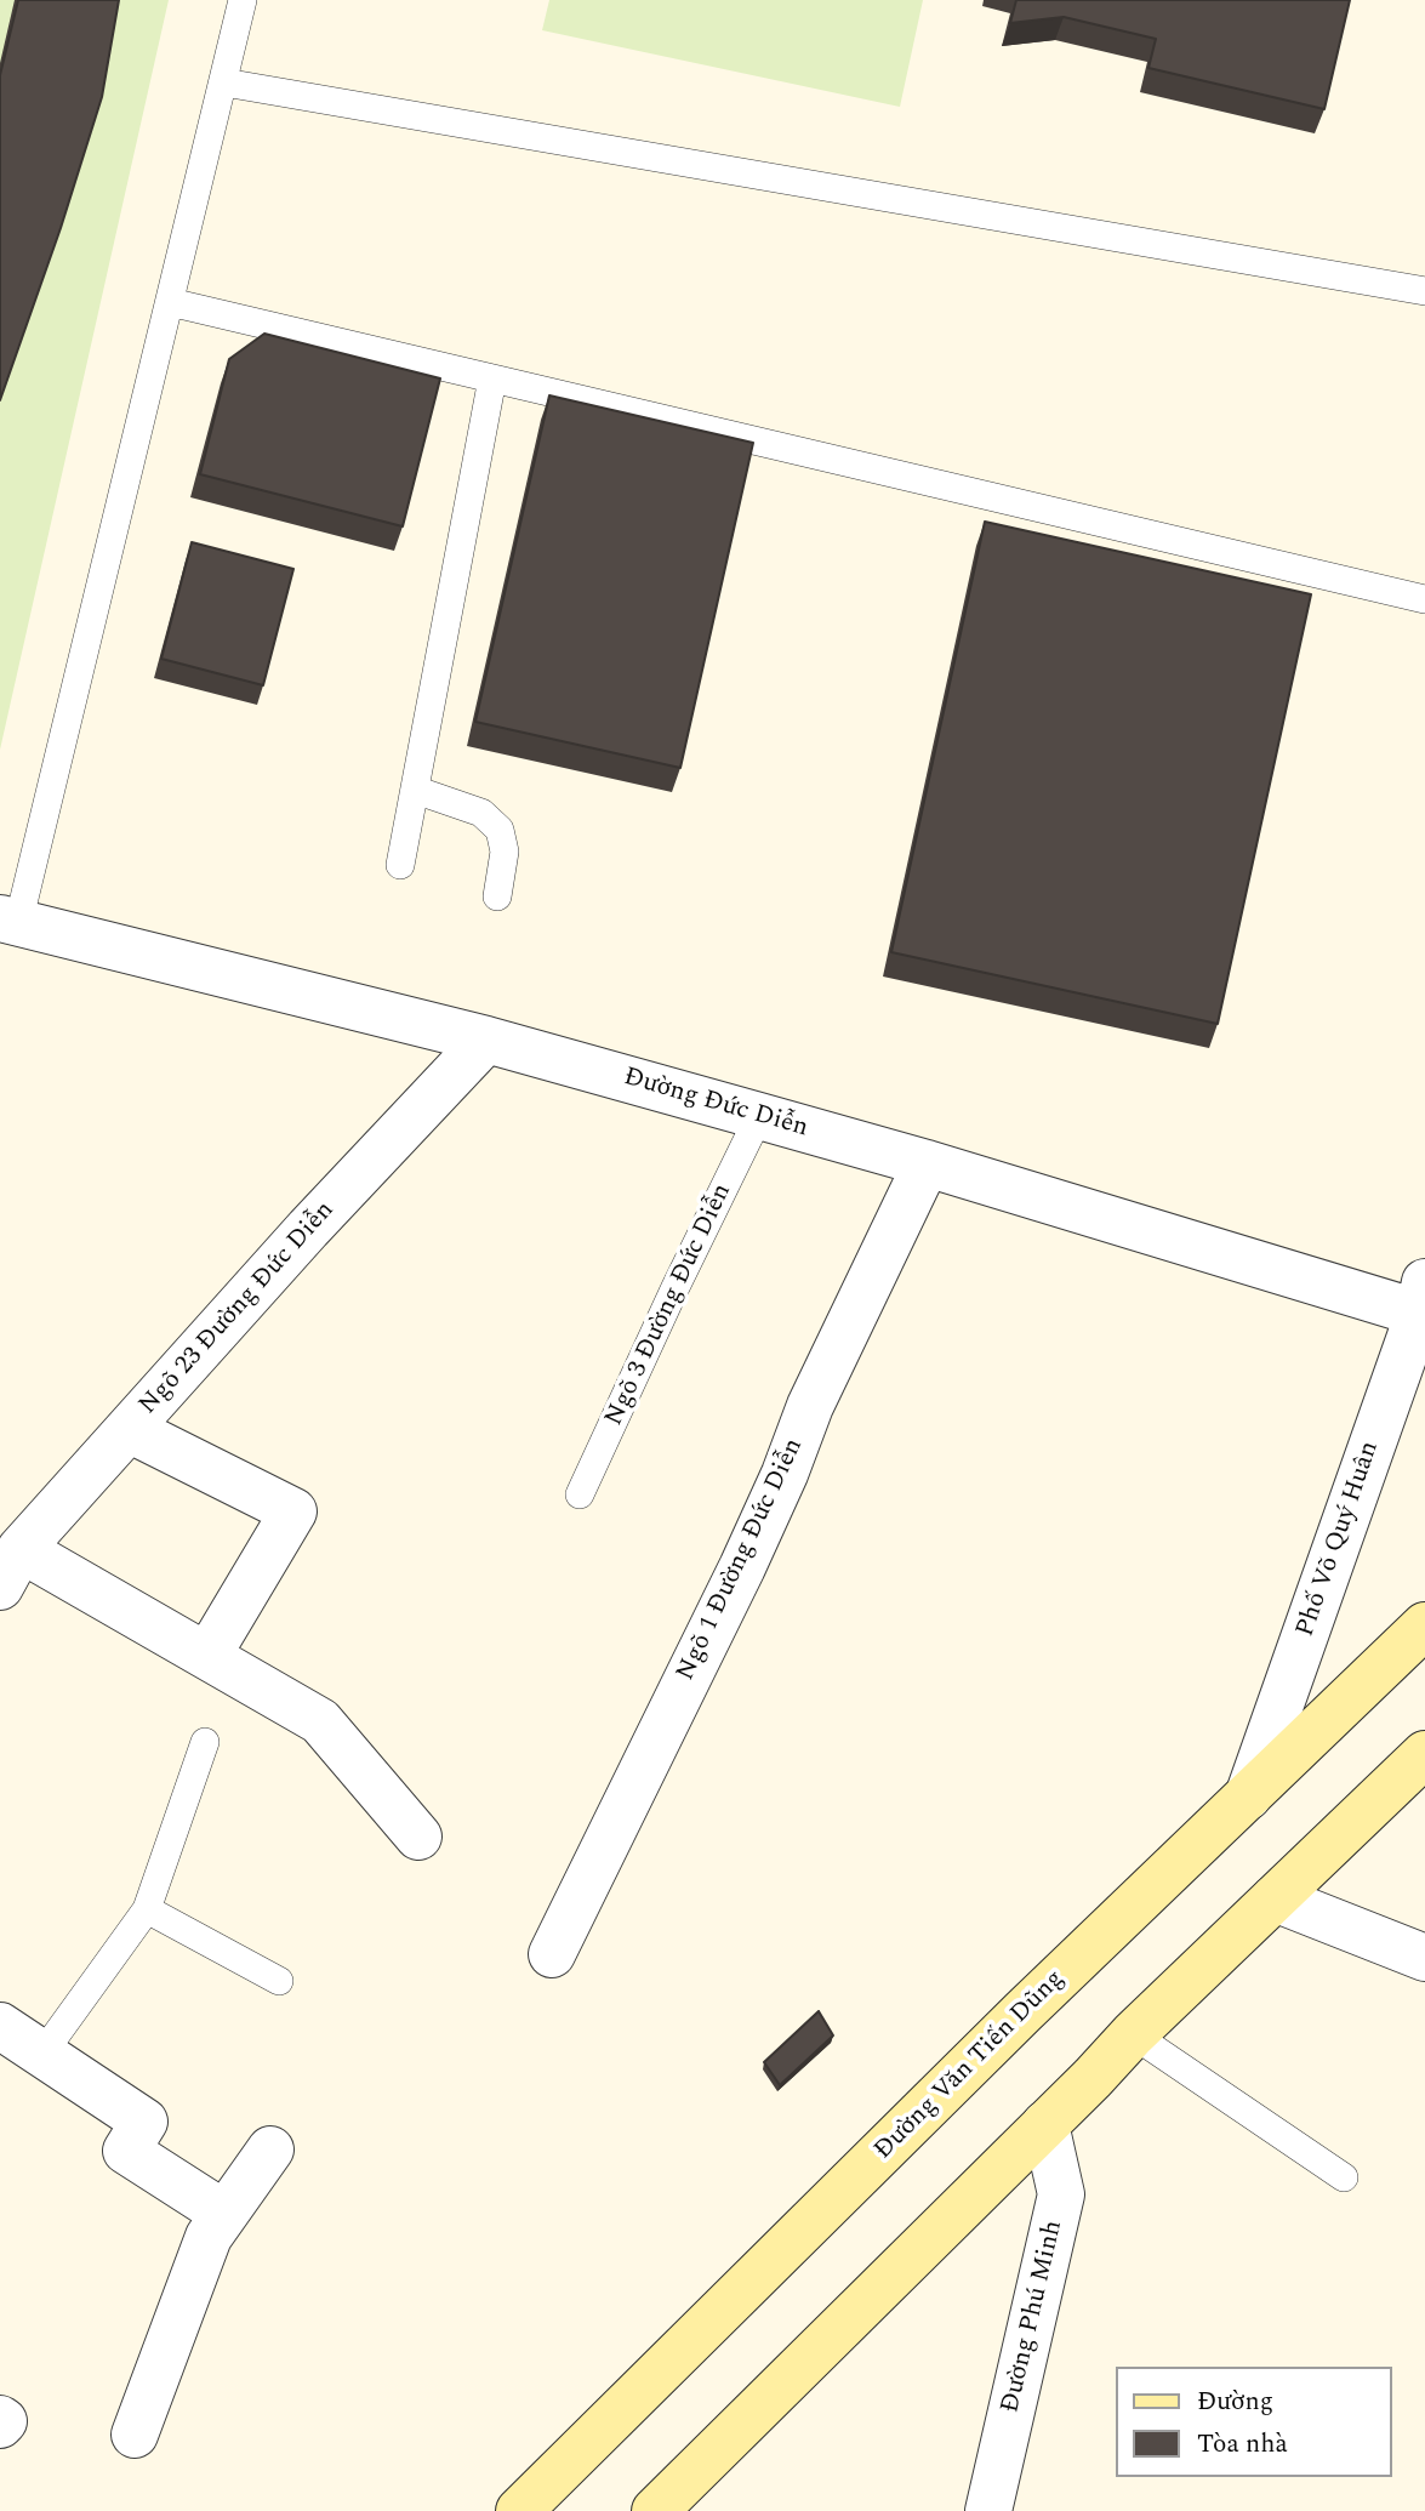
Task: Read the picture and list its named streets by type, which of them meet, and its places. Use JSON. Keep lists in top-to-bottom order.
{
  "streets": {
    "main road": ["Đường Văn Tiến Dũng"],
    "street": [
      "Đường Đức Diễn",
      "Ngõ 23 Đường Đức Diễn",
      "Phố Võ Quý Huân",
      "Ngõ 1 Đường Đức Diễn",
      "Đường Phú Minh"
    ],
    "lane": ["Ngõ 3 Đường Đức Diễn"]
  },
  "crossings": [
    ["Đường Đức Diễn", "Ngõ 3 Đường Đức Diễn"],
    ["Đường Đức Diễn", "Ngõ 23 Đường Đức Diễn"],
    ["Đường Đức Diễn", "Phố Võ Quý Huân"],
    ["Đường Đức Diễn", "Ngõ 1 Đường Đức Diễn"],
    ["Phố Võ Quý Huân", "Đường Văn Tiến Dũng"]
  ],
  "legend": ["Đường", "Tòa nhà"]
}
